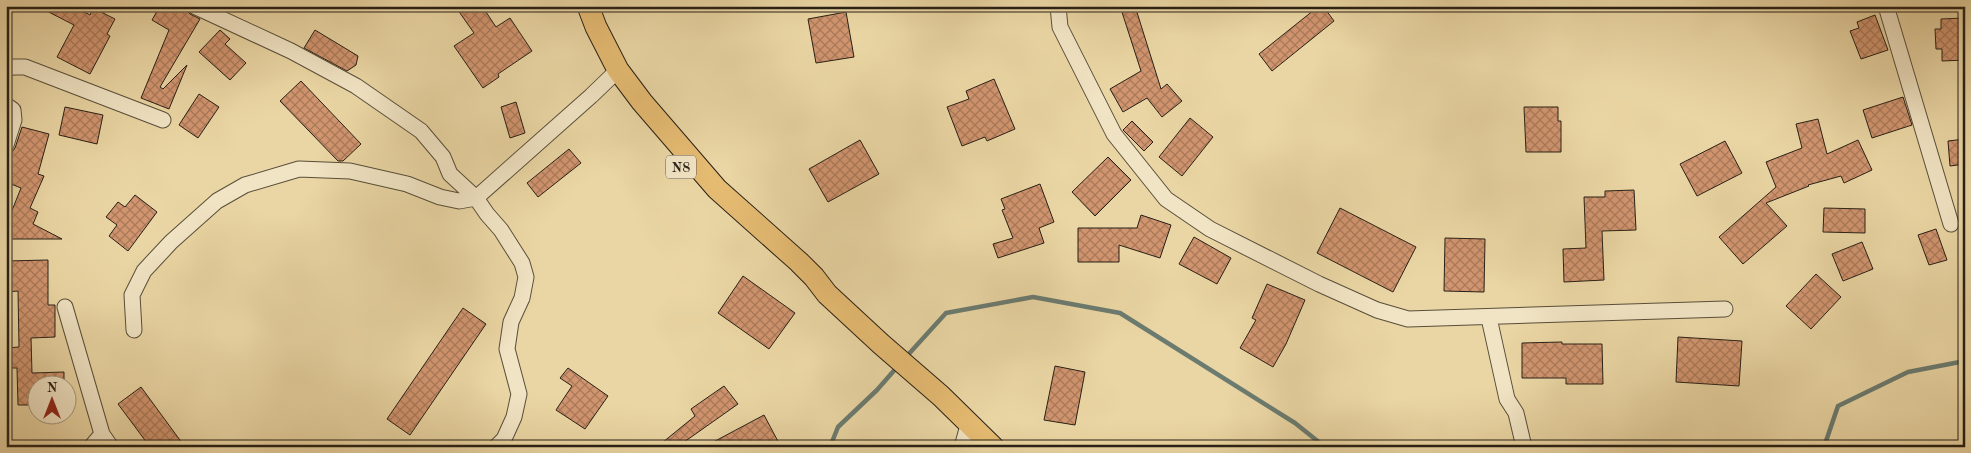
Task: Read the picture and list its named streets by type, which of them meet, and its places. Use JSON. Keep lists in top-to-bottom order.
{
  "streets": {
    "highway": ["N8"]
  },
  "north": "top"
}
